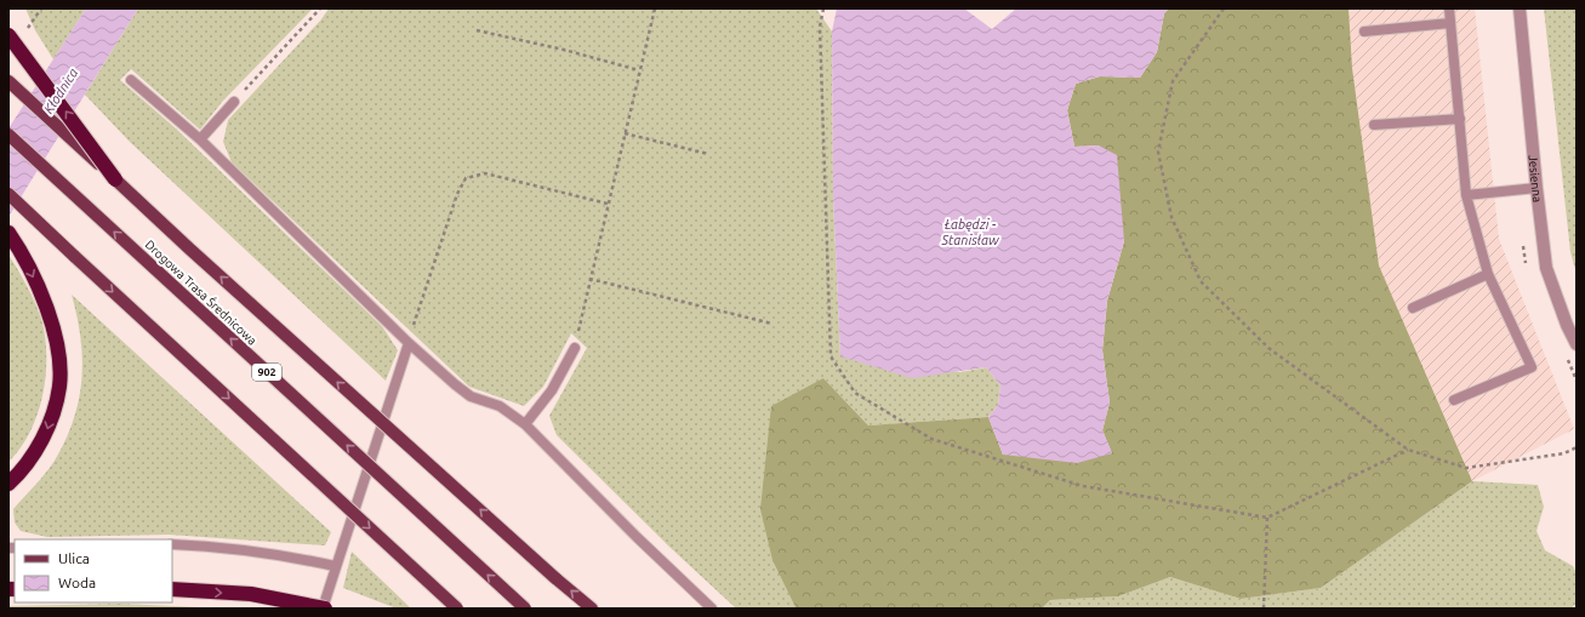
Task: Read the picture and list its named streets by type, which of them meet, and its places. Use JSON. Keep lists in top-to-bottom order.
{
  "streets": {
    "main road": ["Drogowa Trasa Średnicowa", "902"],
    "street": ["Jesienna"]
  },
  "water": ["Kłodnica", "Łabędzi - Stanisław"],
  "legend": ["Ulica", "Woda"]
}
